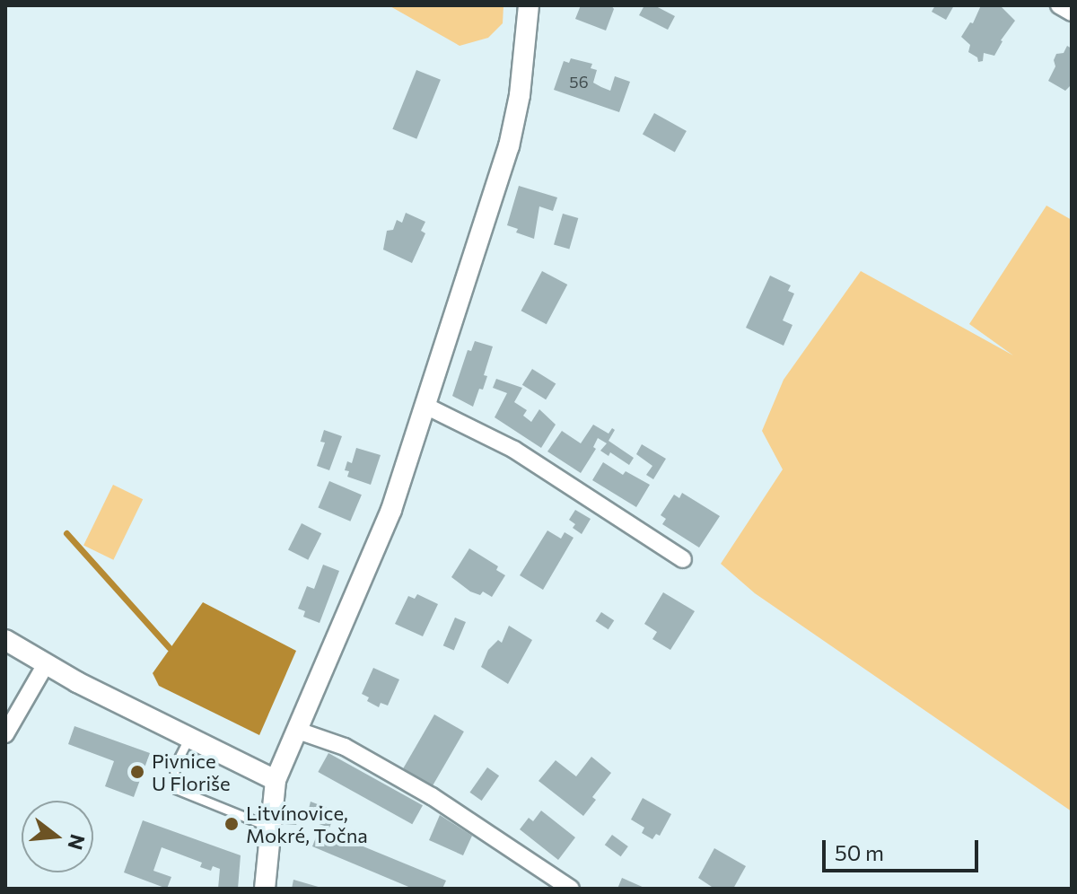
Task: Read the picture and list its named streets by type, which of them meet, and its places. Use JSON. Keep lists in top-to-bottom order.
{
  "places": ["Pivnice U Floriše", "Litvínovice, Mokré, Točna"],
  "house_numbers": ["56"],
  "scale_bar": "50 m",
  "north": "right"
}
